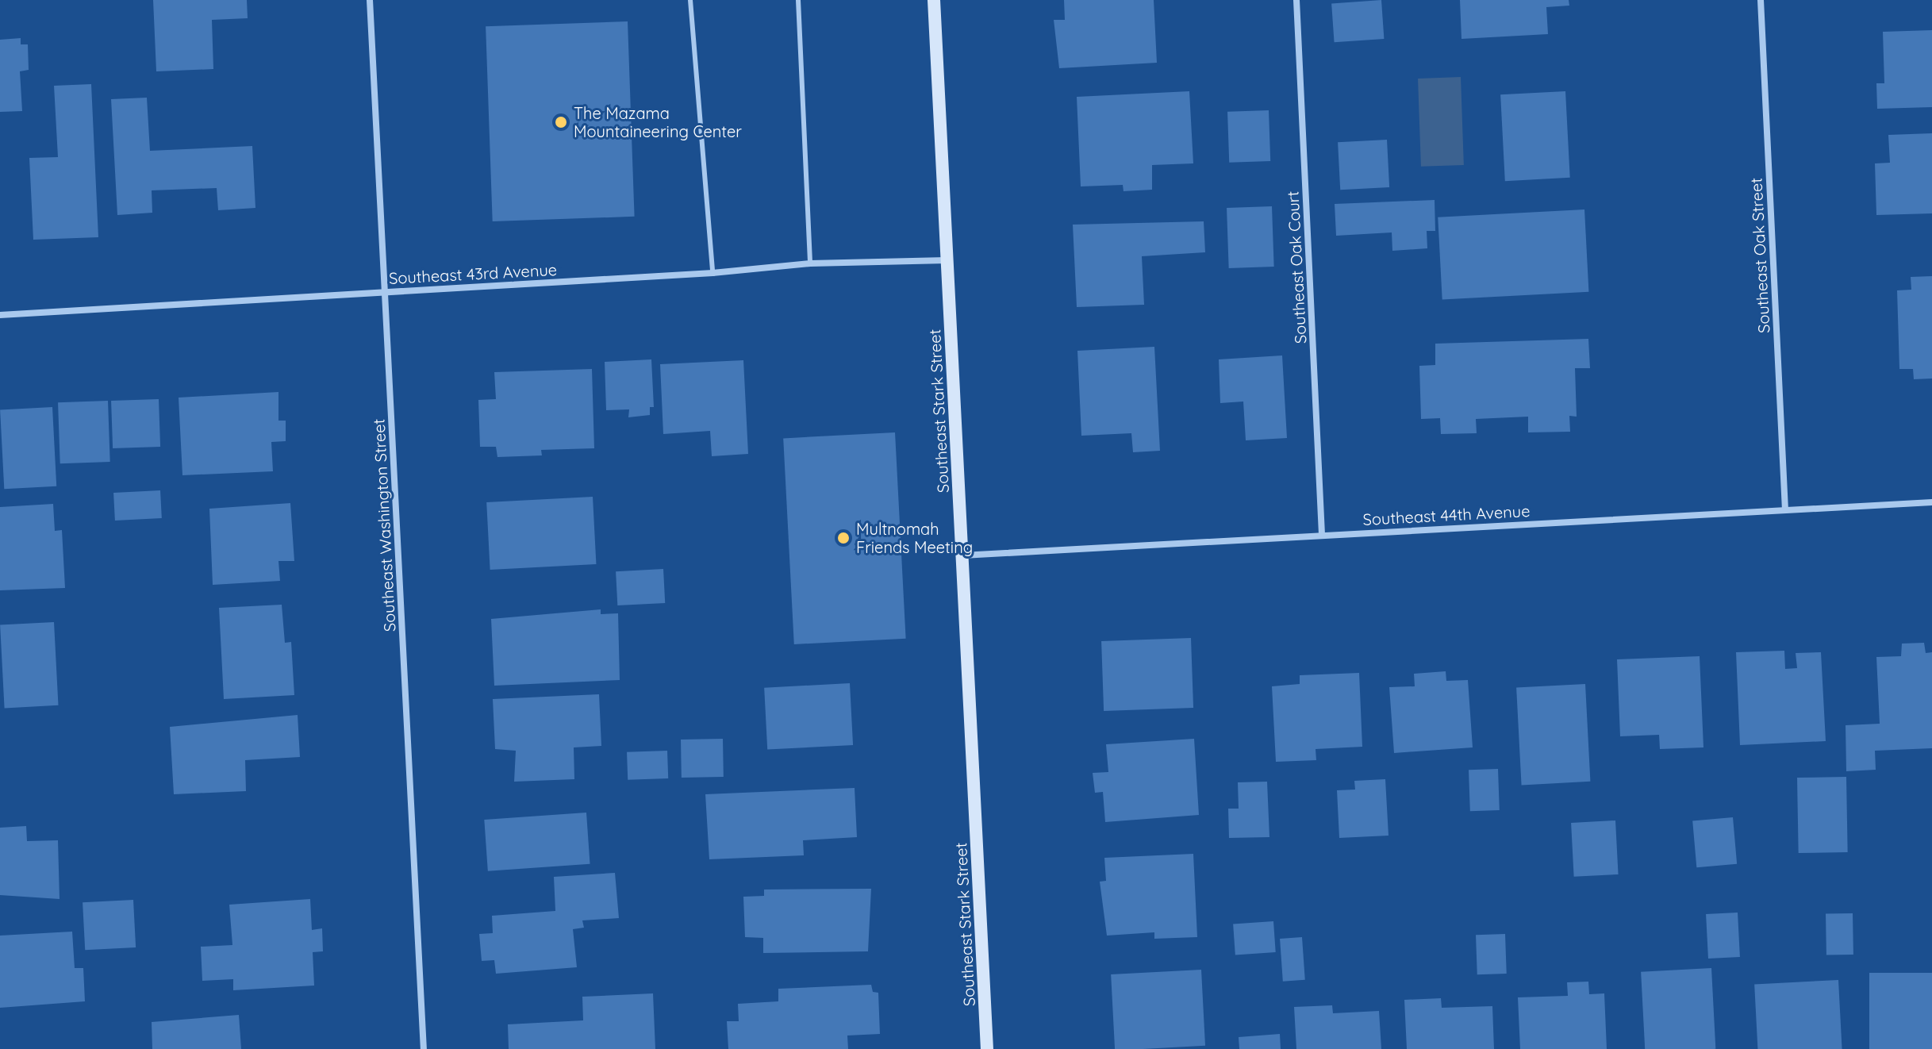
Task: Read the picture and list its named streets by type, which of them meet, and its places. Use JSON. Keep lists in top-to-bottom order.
{
  "streets": {
    "street": [
      "Southeast Oak Street",
      "Southeast Oak Court",
      "Southeast 43rd Avenue",
      "Southeast Stark Street",
      "Southeast 44th Avenue",
      "Southeast Washington Street"
    ]
  },
  "crossings": [
    ["Southeast Oak Street", "Southeast 44th Avenue"],
    ["Southeast Oak Court", "Southeast 44th Avenue"],
    ["Southeast 43rd Avenue", "Southeast Stark Street"],
    ["Southeast 43rd Avenue", "Southeast Washington Street"],
    ["Southeast Stark Street", "Southeast 44th Avenue"]
  ],
  "places": ["The Mazama Mountaineering Center", "Multnomah Friends Meeting"]
}
